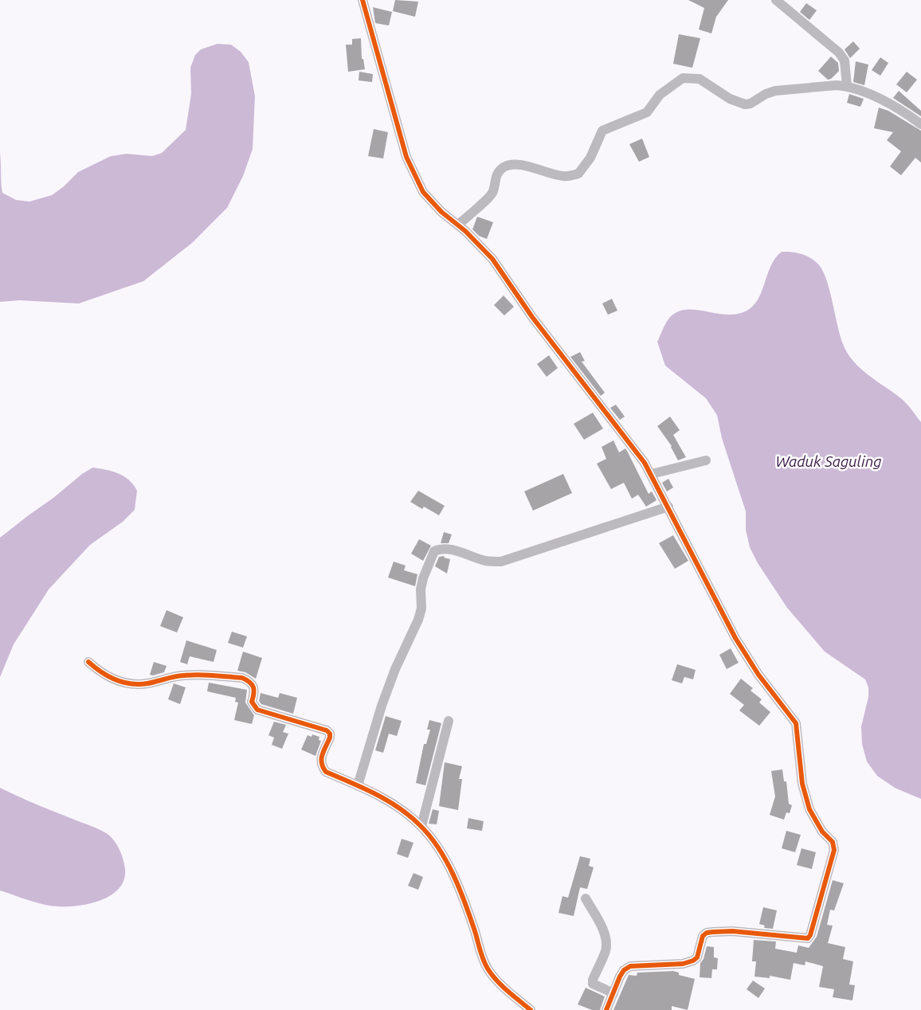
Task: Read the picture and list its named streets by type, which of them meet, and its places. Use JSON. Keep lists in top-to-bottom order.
{
  "water": ["Waduk Saguling"]
}
